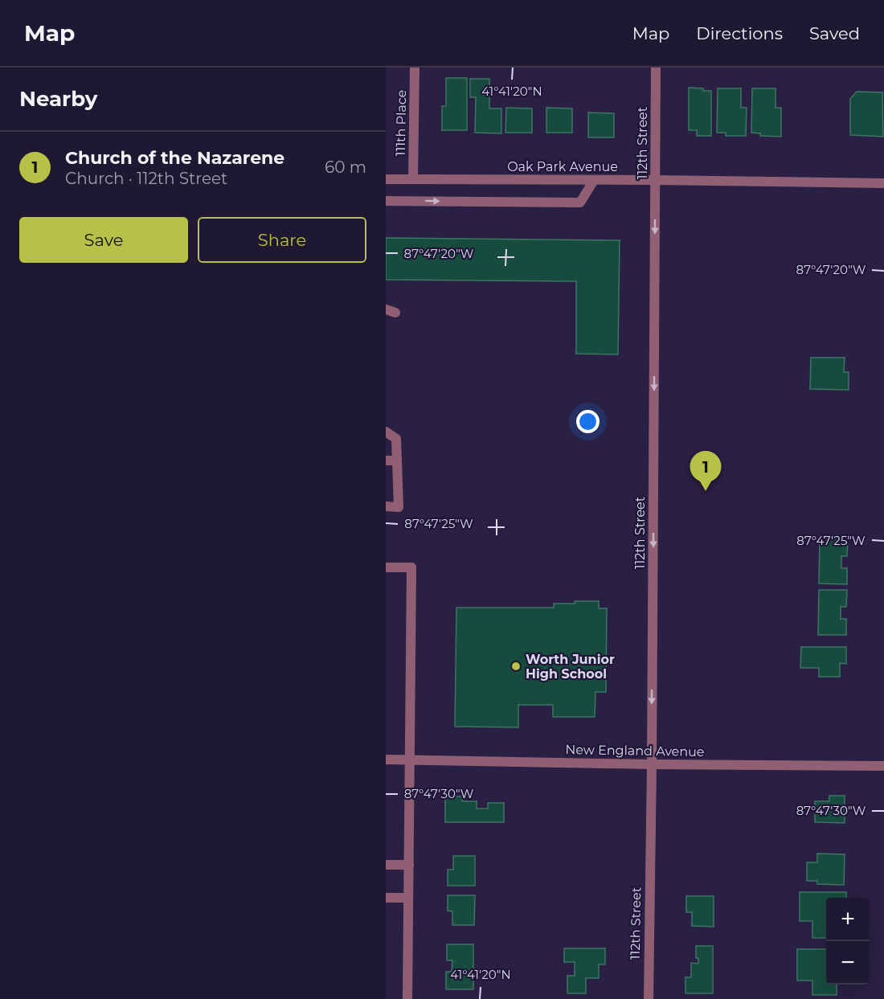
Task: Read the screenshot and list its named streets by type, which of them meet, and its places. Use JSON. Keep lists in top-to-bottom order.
{
  "streets": {
    "street": [
      "111th Place",
      "112th Street",
      "Oak Park Avenue",
      "New England Avenue"
    ]
  },
  "crossings": [
    ["111th Place", "Oak Park Avenue"],
    ["112th Street", "Oak Park Avenue"],
    ["112th Street", "New England Avenue"]
  ],
  "one_way": ["112th Street"],
  "places": ["Worth Junior High School"],
  "page": {
    "header": "Map",
    "nav": ["Map", "Directions", "Saved"],
    "heading": "Nearby",
    "list": [
      {
        "mark": "1",
        "name": "Church of the Nazarene",
        "note": "Church · 112th Street",
        "value": "60 m"
      }
    ],
    "buttons": ["Save", "Share"],
    "pins": "1",
    "map_buttons": ["+", "−"]
  },
  "coordinates": [
    "41°41'20\"N",
    "87°47'20\"W",
    "87°47'25\"W",
    "87°47'30\"W"
  ]
}
